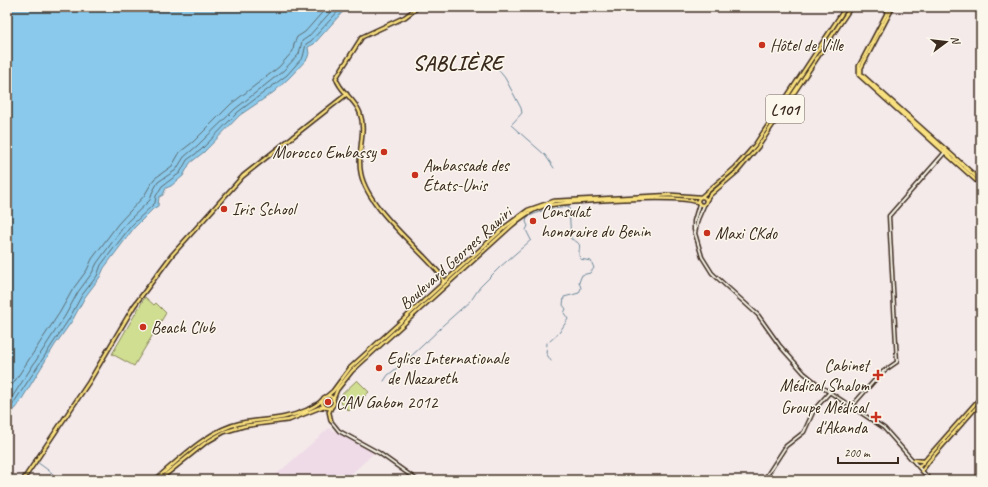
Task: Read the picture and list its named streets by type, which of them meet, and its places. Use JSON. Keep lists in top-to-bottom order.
{
  "streets": {
    "main road": ["L101", "Boulevard Georges Rawiri"]
  },
  "crossings": [
    ["L101", "Boulevard Georges Rawiri"]
  ],
  "districts": ["SABLIÈRE"],
  "places": {
    "other": [
      "Hôtel de Ville",
      "Morocco Embassy",
      "Ambassade des États-Unis",
      "Iris School",
      "Consulat honoraire du Benin",
      "Maxi CKdo",
      "Beach Club",
      "Eglise Internationale de Nazareth",
      "CAN Gabon 2012"
    ],
    "health": ["Cabinet Médical Shalom", "Groupe Médical d'Akanda"]
  },
  "scale_bar": "200 m",
  "north": "right"
}
